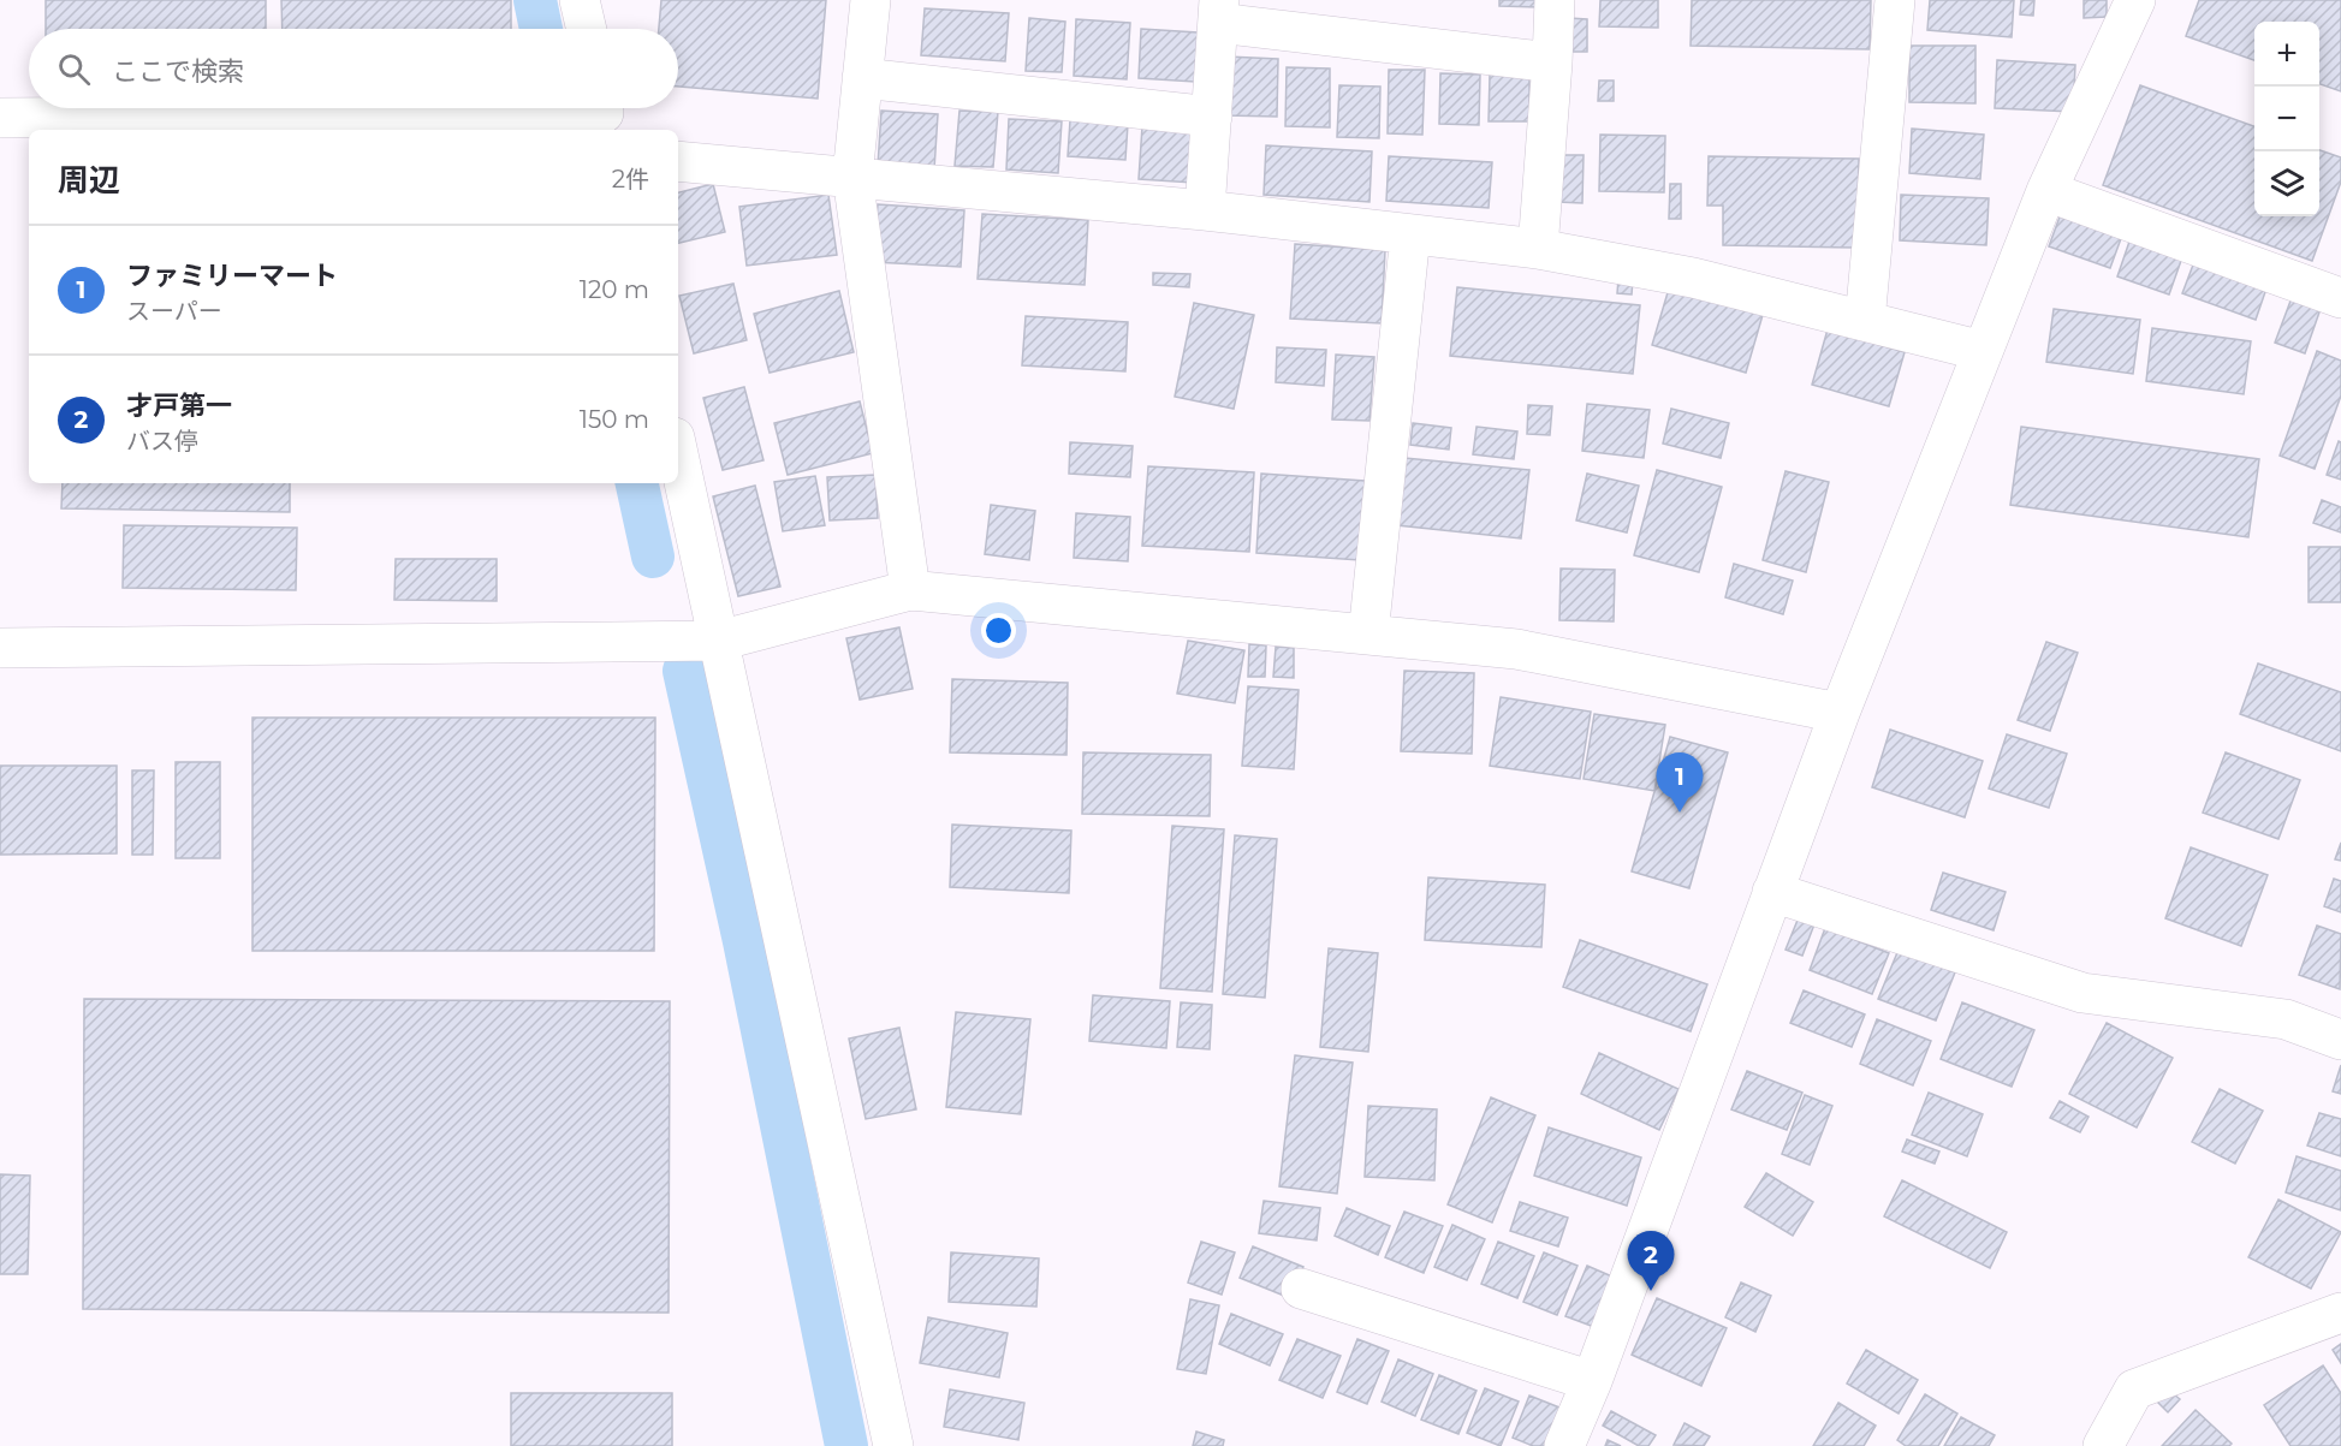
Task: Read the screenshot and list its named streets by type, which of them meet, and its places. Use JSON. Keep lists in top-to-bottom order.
{
  "page": {
    "map_buttons": ["+", "−"],
    "search": "ここで検索",
    "heading": ["周辺", "2件"],
    "list": [
      {
        "mark": "1",
        "name": "ファミリーマート",
        "note": "スーパー",
        "value": "120 m"
      },
      {
        "mark": "2",
        "name": "才戸第一",
        "note": "バス停",
        "value": "150 m"
      }
    ],
    "pins": ["1", "2"]
  }
}
